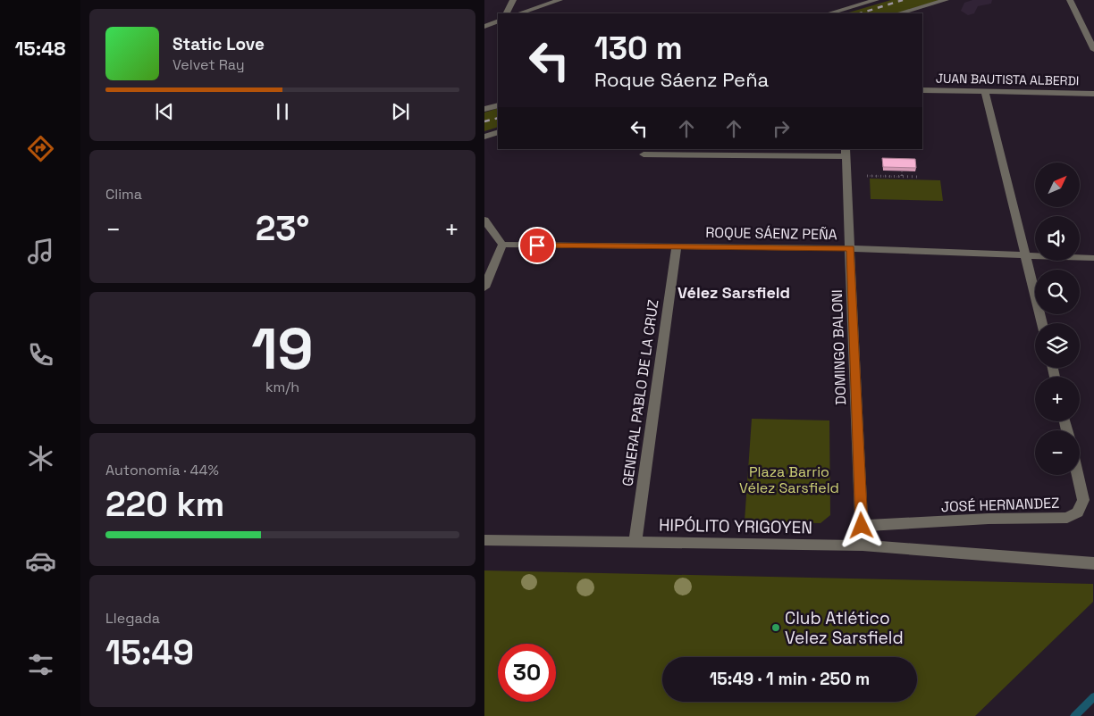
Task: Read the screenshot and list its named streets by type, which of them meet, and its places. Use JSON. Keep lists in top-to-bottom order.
{
  "streets": {
    "street": [
      "JUAN BAUTISTA ALBERDI",
      "ROQUE SÁENZ PEÑA",
      "DOMINGO BALONI",
      "GENERAL PABLO DE LA CRUZ",
      "JOSÉ HERNANDEZ",
      "HIPÓLITO YRIGOYEN"
    ]
  },
  "crossings": [
    ["ROQUE SÁENZ PEÑA", "DOMINGO BALONI"],
    ["ROQUE SÁENZ PEÑA", "GENERAL PABLO DE LA CRUZ"],
    ["DOMINGO BALONI", "JOSÉ HERNANDEZ"],
    ["DOMINGO BALONI", "HIPÓLITO YRIGOYEN"],
    ["GENERAL PABLO DE LA CRUZ", "HIPÓLITO YRIGOYEN"]
  ],
  "districts": ["Vélez Sarsfield"],
  "parks": ["Plaza Barrio Vélez Sarsfield"],
  "places": ["Club Atlético Velez Sarsfield"],
  "north": "top right",
  "page": {
    "tabs": "15:48",
    "turn": ["130 m", "Roque Sáenz Peña"],
    "song": ["Static Love", "Velvet Ray"],
    "tile": [
      "Clima",
      ["19", "km/h"],
      ["Autonomía · 44%", "220 km"],
      ["Llegada", "15:49"]
    ],
    "map_buttons": ["+", "−"],
    "heat": ["−", "23°", "+"],
    "limit": "30",
    "trip": "15:49 · 1 min · 250 m"
  }
}
